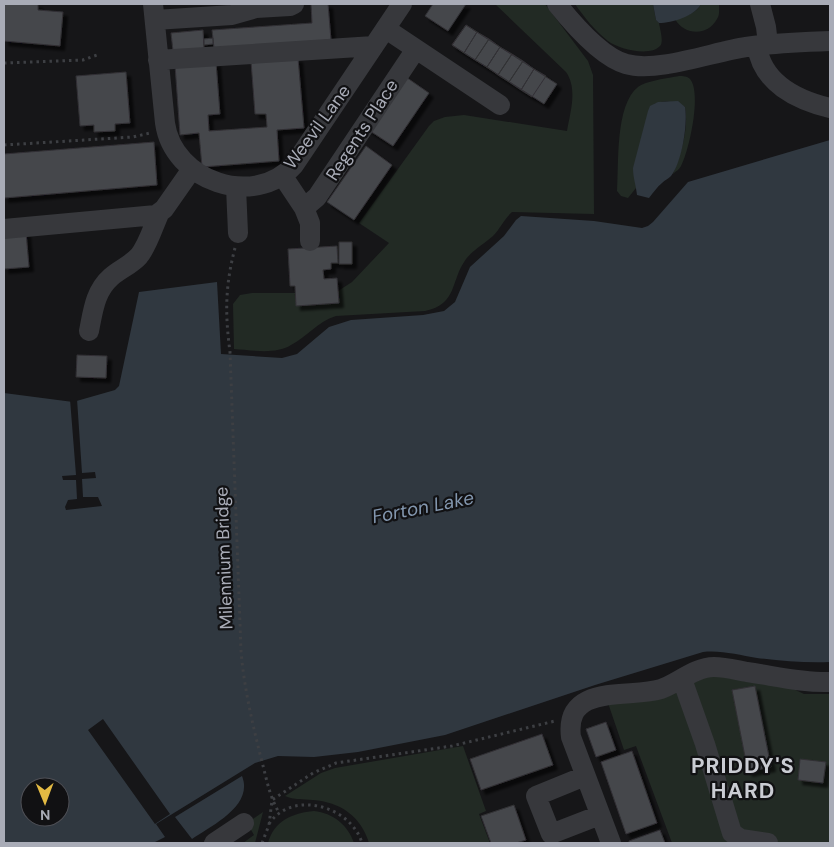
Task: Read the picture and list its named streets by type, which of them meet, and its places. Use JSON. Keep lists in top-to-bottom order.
{
  "streets": {
    "street": ["Weevil Lane", "Regents Place"],
    "path": ["Milennium Bridge"]
  },
  "districts": ["PRIDDY'S HARD"],
  "water": ["Forton Lake"],
  "north": "bottom"
}
